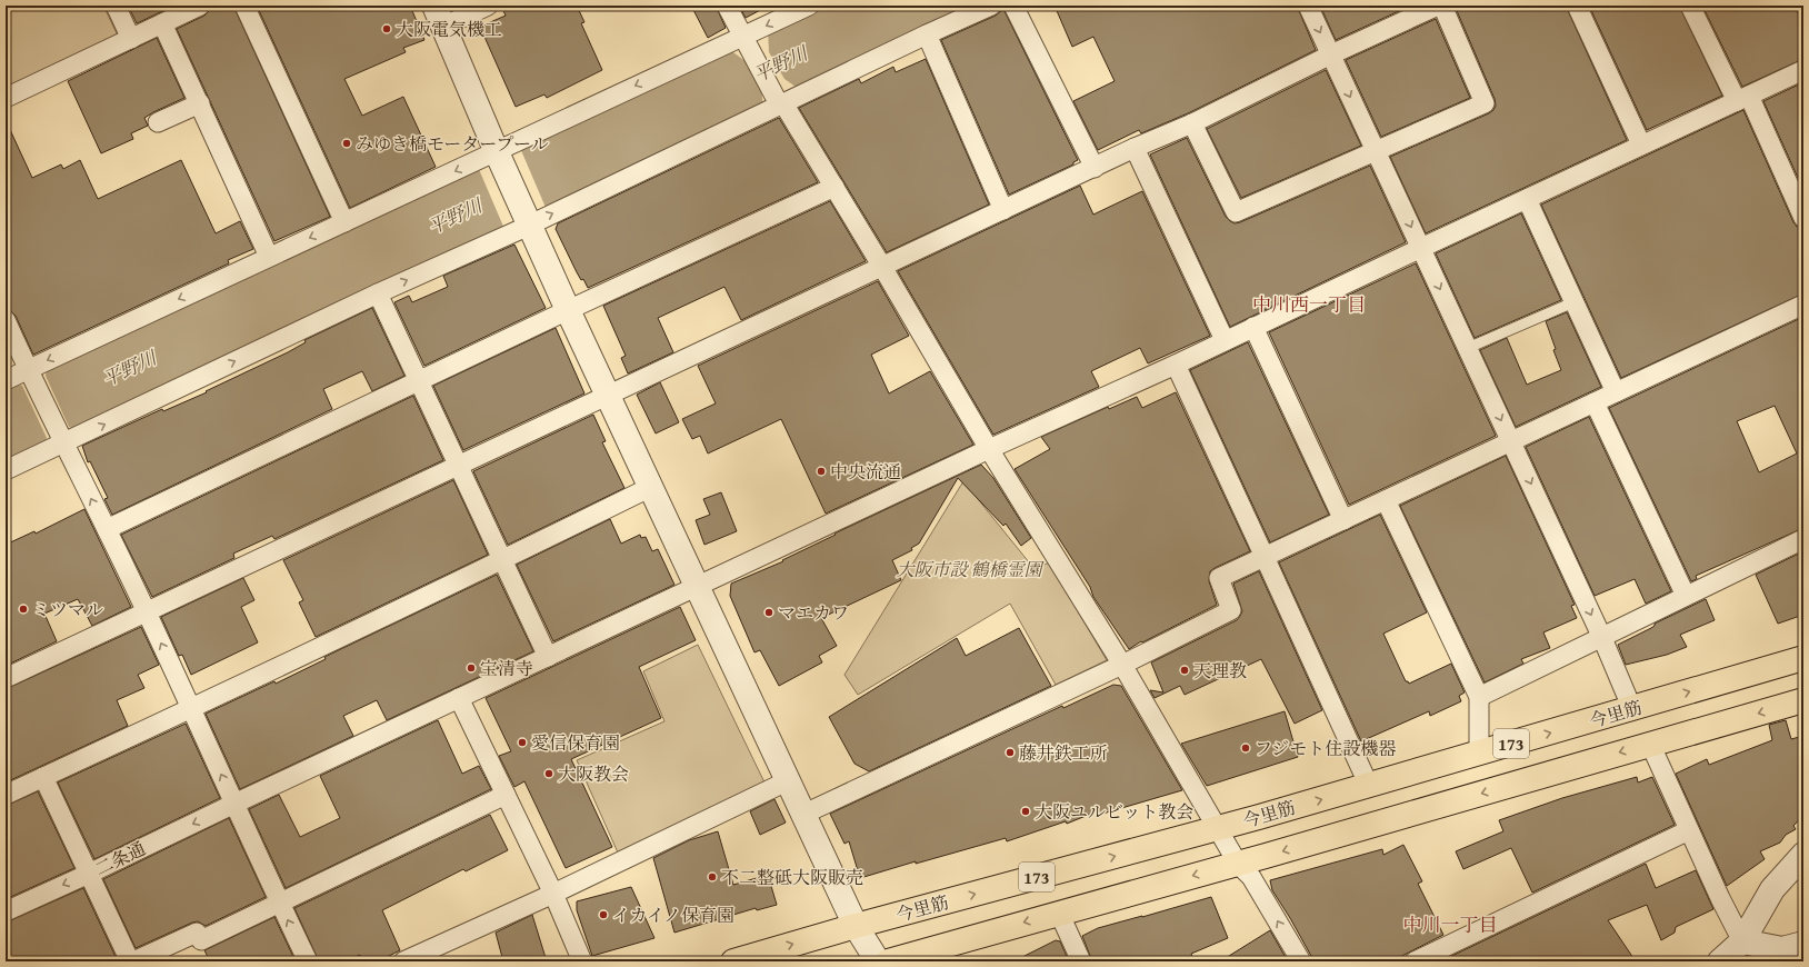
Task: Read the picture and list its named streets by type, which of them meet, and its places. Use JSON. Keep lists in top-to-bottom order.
{
  "streets": {
    "main road": ["今里筋", "173"],
    "street": ["二条通"]
  },
  "districts": ["中川西一丁目", "中川一丁目"],
  "water": ["平野川"],
  "parks": ["大阪市設 鶴橋霊園"],
  "places": [
    "大阪電気機工",
    "みゆき橋モータープール",
    "中央流通",
    "ミツマル",
    "マエカワ",
    "宝清寺",
    "天理教",
    "愛信保育園",
    "フジモト住設機器",
    "藤井鉄工所",
    "大阪教会",
    "大阪ユルビット教会",
    "不二整砥大阪販売",
    "イカイノ保育園"
  ]
}
